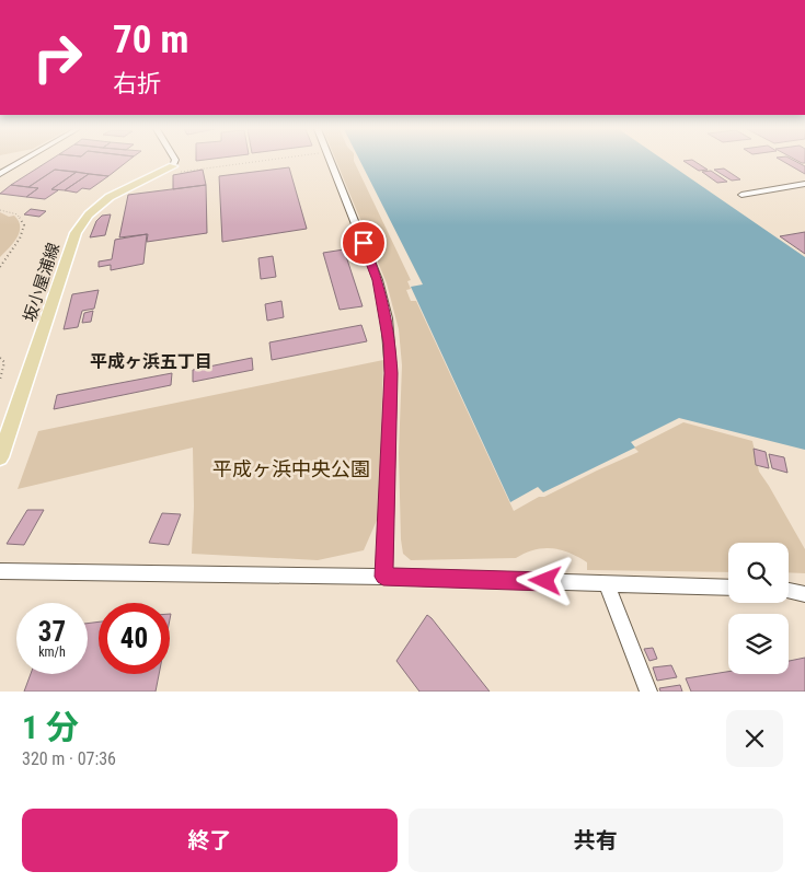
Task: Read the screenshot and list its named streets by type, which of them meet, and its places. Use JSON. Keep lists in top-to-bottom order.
{
  "streets": {
    "main road": ["坂小屋浦線"]
  },
  "districts": ["平成ヶ浜五丁目"],
  "parks": ["平成ヶ浜中央公園"],
  "page": {
    "turn": ["70 m", "右折"],
    "speed": "37 km/h",
    "limit": "40",
    "heading": ["1 分", "320 m · 07:36"],
    "buttons": ["終了", "共有"]
  }
}
